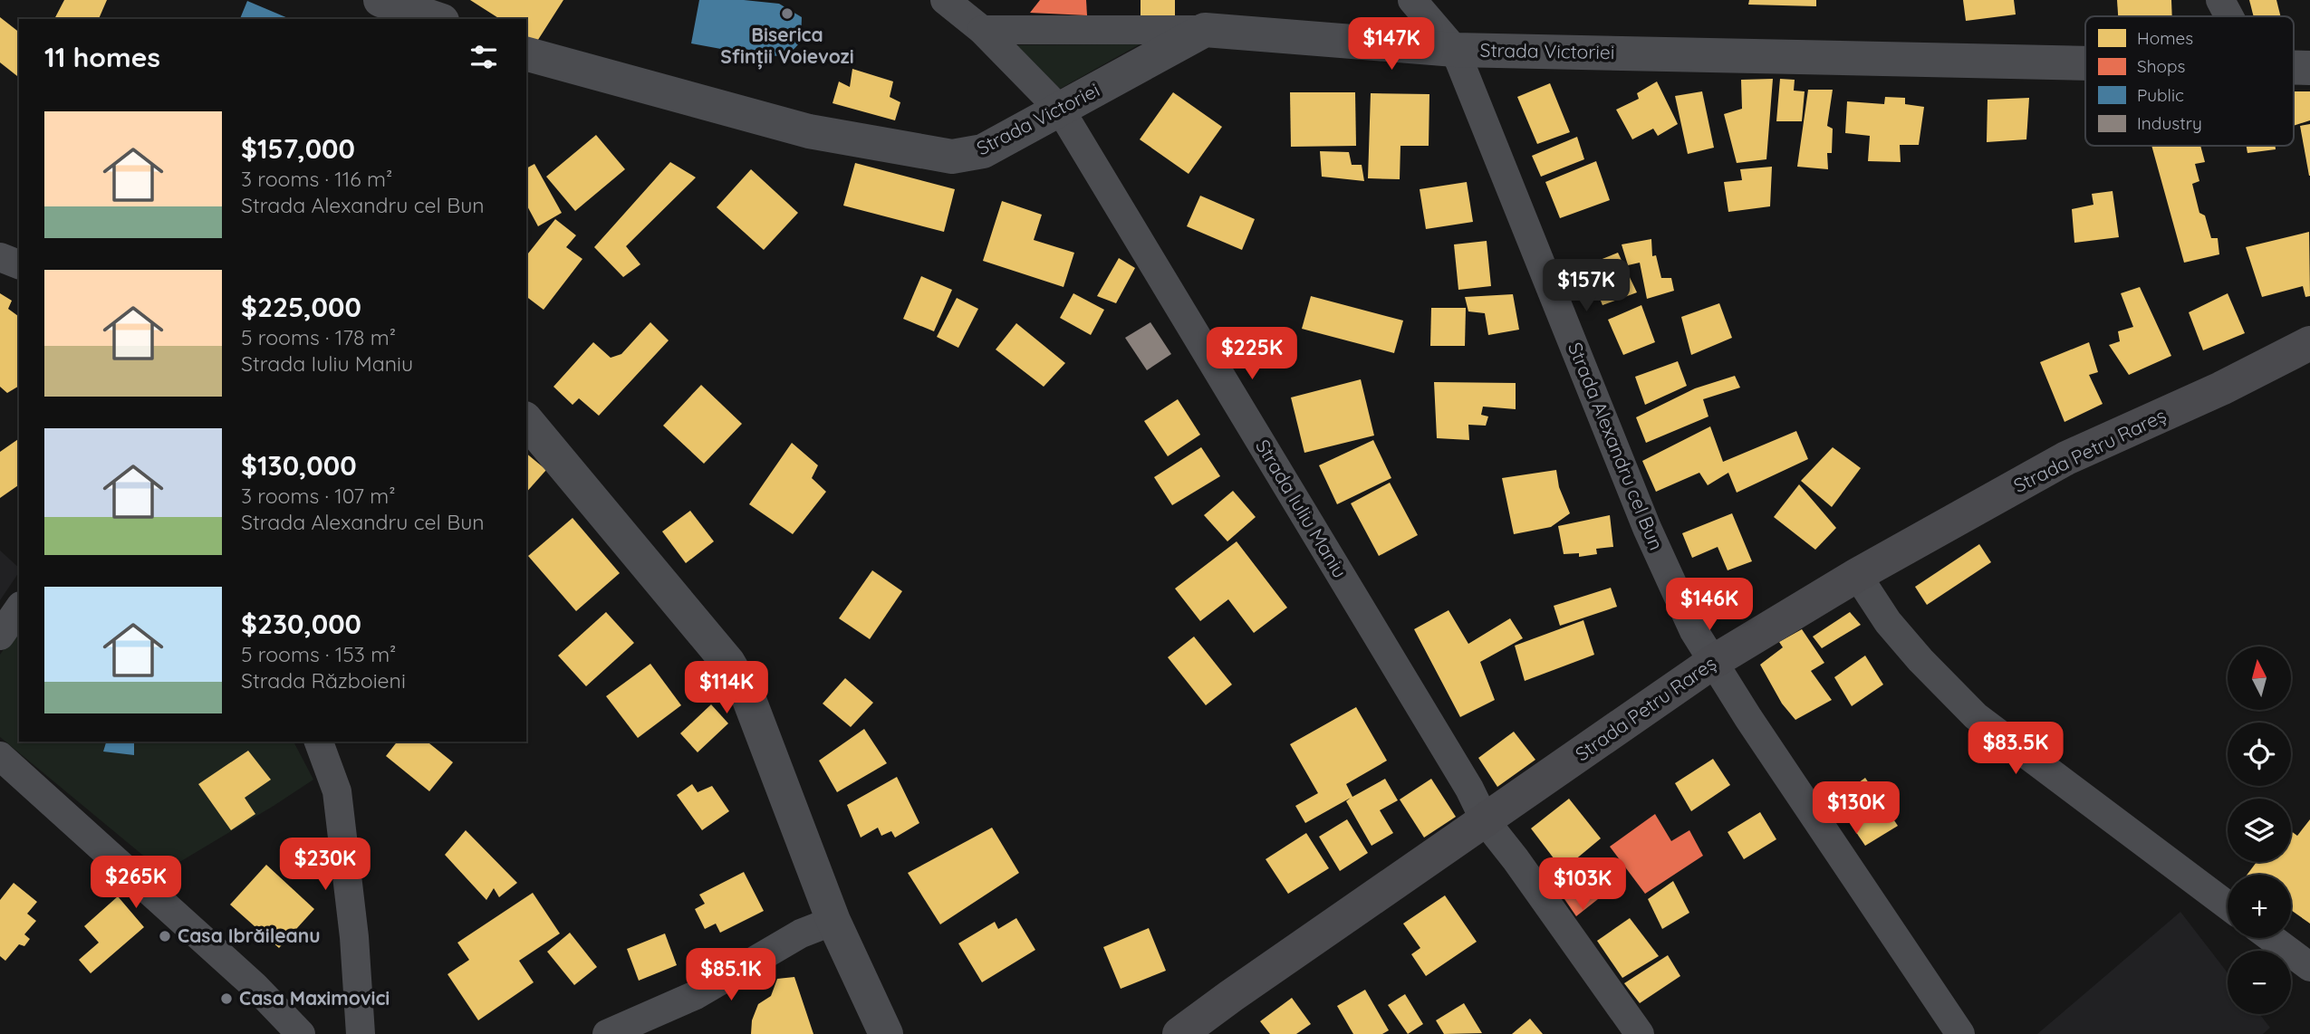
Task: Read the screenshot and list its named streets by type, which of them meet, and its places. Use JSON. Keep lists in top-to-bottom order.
{
  "streets": {
    "main road": ["Strada Petru Rareș"],
    "street": ["Strada Victoriei", "Strada Alexandru cel Bun", "Strada Iuliu Maniu"]
  },
  "crossings": [
    ["Strada Victoriei", "Strada Alexandru cel Bun"],
    ["Strada Victoriei", "Strada Iuliu Maniu"],
    ["Strada Alexandru cel Bun", "Strada Petru Rareș"],
    ["Strada Petru Rareș", "Strada Iuliu Maniu"]
  ],
  "places": ["Biserica Sfinții Voievozi", "Casa Ibrăileanu", "Casa Maximovici"],
  "legend": [
    "Homes",
    "Shops",
    "Public",
    "Industry"
  ],
  "north": "top",
  "page": {
    "price": [
      "$147K",
      "$157K",
      "$225K",
      "$146K",
      "$114K",
      "$83.5K",
      "$130K",
      "$230K",
      "$265K",
      "$103K",
      "$85.1K"
    ],
    "heading": "11 homes",
    "list": [
      {
        "name": "$157,000",
        "note": "3 rooms · 116 m² · Strada Alexandru cel Bun"
      },
      {
        "name": "$225,000",
        "note": "5 rooms · 178 m² · Strada Iuliu Maniu"
      },
      {
        "name": "$130,000",
        "note": "3 rooms · 107 m² · Strada Alexandru cel Bun"
      },
      {
        "name": "$230,000",
        "note": "5 rooms · 153 m² · Strada Războieni"
      }
    ],
    "map_buttons": ["+", "−"]
  }
}
